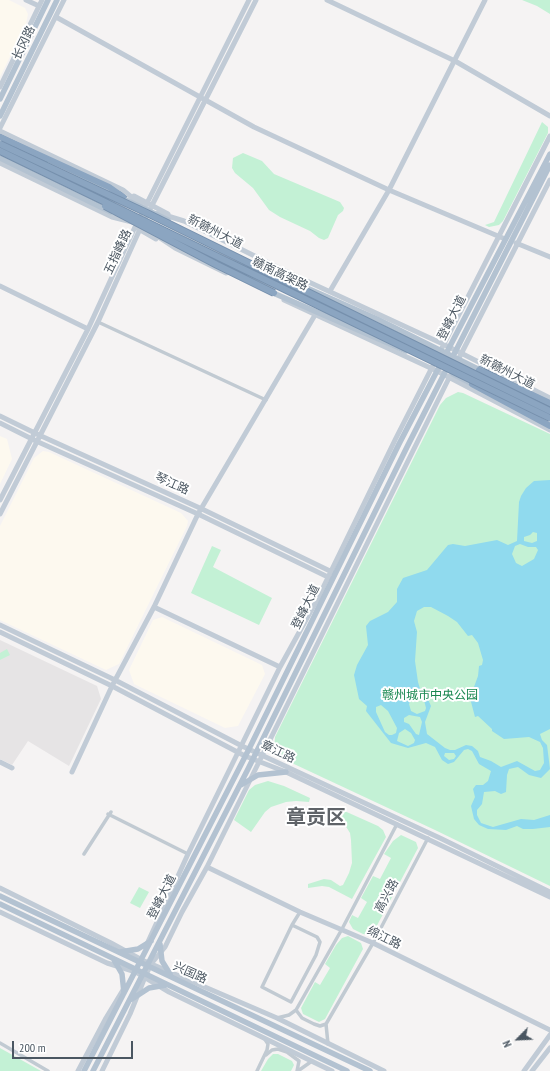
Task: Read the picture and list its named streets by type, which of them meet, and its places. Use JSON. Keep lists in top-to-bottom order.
{
  "streets": {
    "highway": ["赣南高架路"],
    "main road": [
      "长冈路",
      "新赣州大道",
      "登峰大道",
      "兴国路"
    ],
    "street": [
      "五指峰路",
      "琴江路",
      "章江路",
      "高兴路",
      "绵江路"
    ]
  },
  "crossings": [
    ["新赣州大道", "五指峰路"],
    ["新赣州大道", "登峰大道"],
    ["五指峰路", "琴江路"],
    ["登峰大道", "琴江路"],
    ["登峰大道", "章江路"],
    ["登峰大道", "兴国路"],
    ["章江路", "高兴路"],
    ["高兴路", "绵江路"]
  ],
  "districts": ["章贡区"],
  "parks": ["赣州城市中央公园"],
  "scale_bar": "200 m",
  "north": "bottom left"
}
